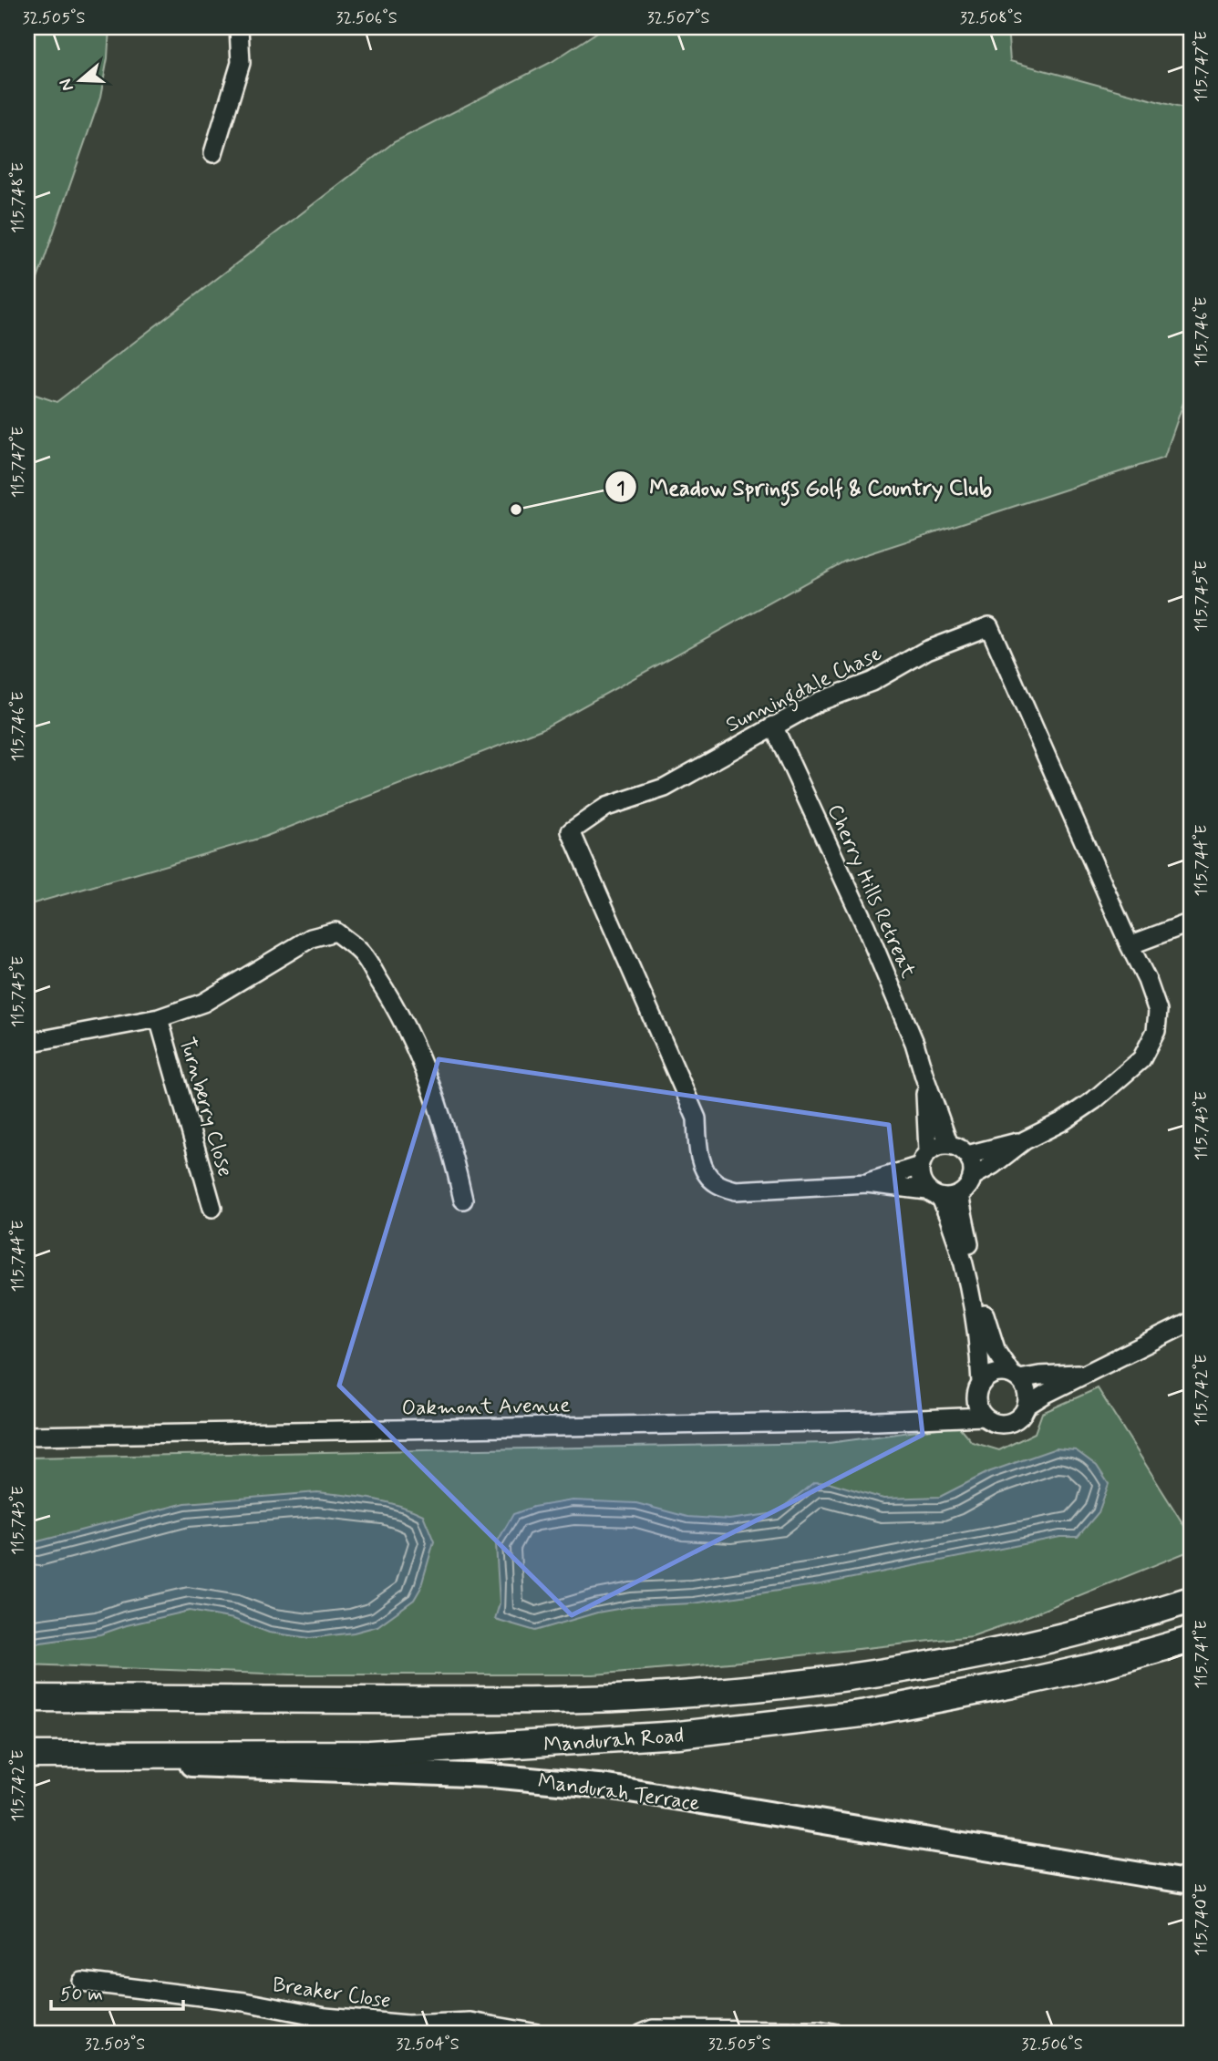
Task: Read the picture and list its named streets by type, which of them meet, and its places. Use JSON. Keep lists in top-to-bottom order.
{
  "streets": {
    "highway": ["Mandurah Road"],
    "main road": ["Mandurah Terrace"],
    "street": [
      "Sunningdale Chase",
      "Cherry Hills Retreat",
      "Turnberry Close",
      "Oakmont Avenue",
      "Breaker Close"
    ]
  },
  "crossings": [
    ["Sunningdale Chase", "Cherry Hills Retreat"],
    ["Mandurah Road", "Mandurah Terrace"]
  ],
  "places": ["Meadow Springs Golf & Country Club"],
  "scale_bar": "50 m",
  "north": "left",
  "coordinates": [
    "32.505°S",
    "32.506°S",
    "32.507°S",
    "32.508°S",
    "115.747°E",
    "115.748°E",
    "115.746°E",
    "115.745°E",
    "115.744°E",
    "115.743°E",
    "115.742°E",
    "115.741°E",
    "115.740°E",
    "32.503°S",
    "32.504°S"
  ]
}
